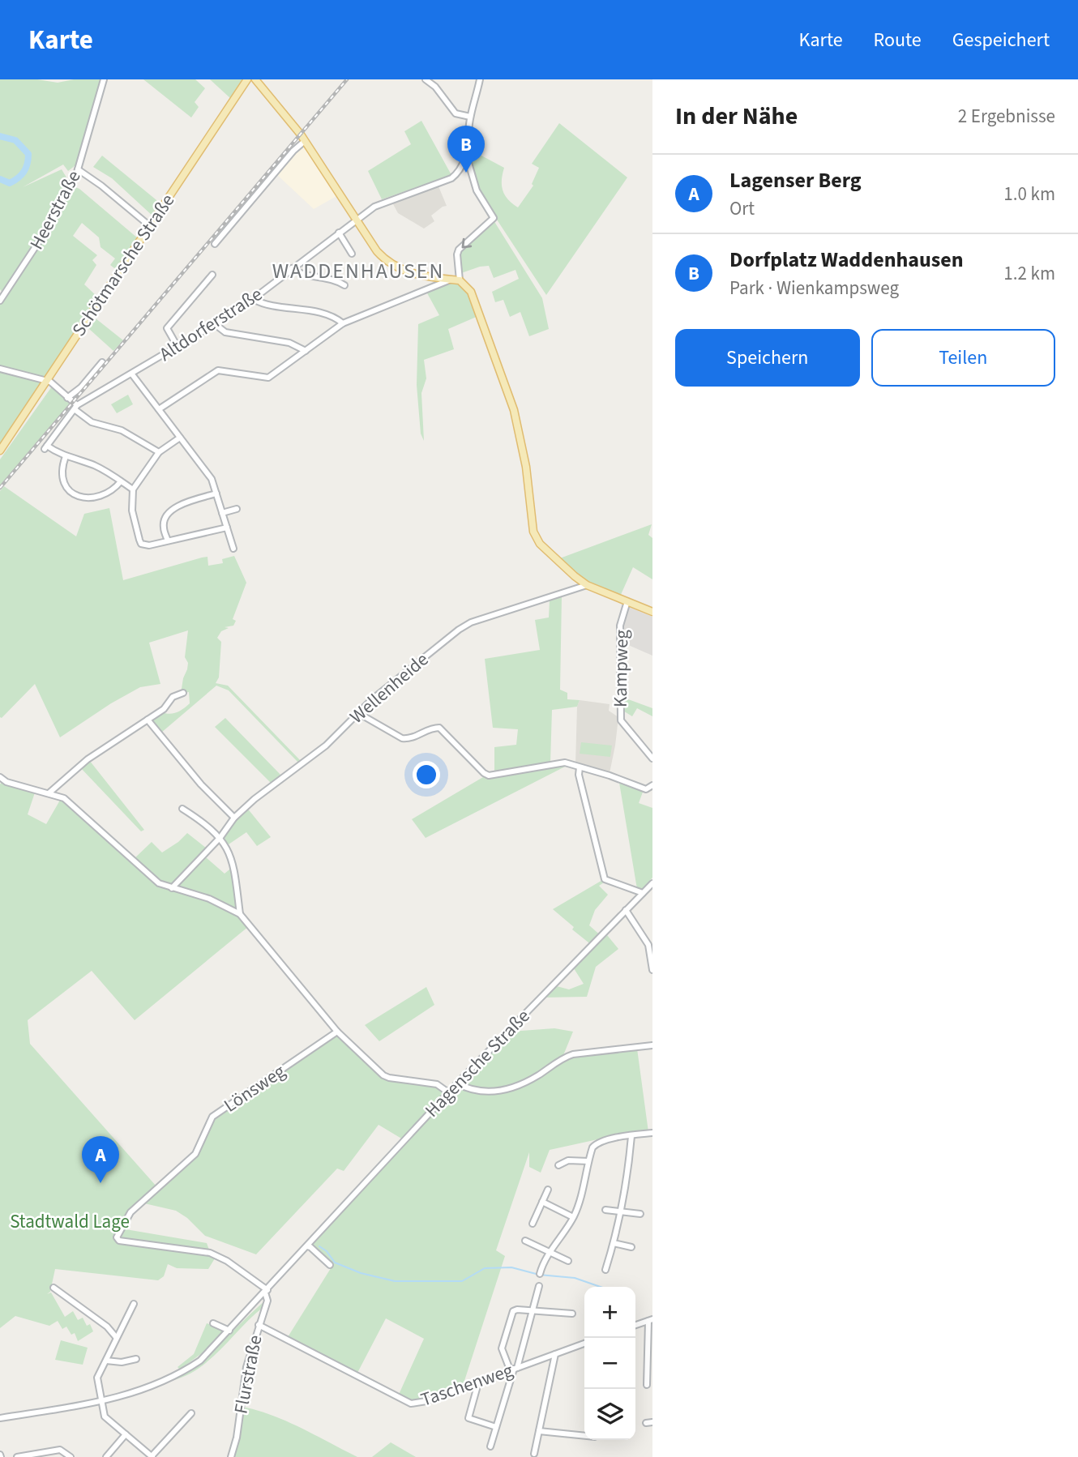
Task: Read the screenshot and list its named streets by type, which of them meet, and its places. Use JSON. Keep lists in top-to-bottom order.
{
  "streets": {
    "main road": ["Schötmarsche Straße"],
    "street": [
      "Heerstraße",
      "Altdorferstraße",
      "Kampweg",
      "Wellenheide",
      "Hagensche Straße",
      "Lönsweg",
      "Flurstraße",
      "Taschenweg"
    ]
  },
  "crossings": [
    ["Hagensche Straße", "Lönsweg"],
    ["Hagensche Straße", "Flurstraße"],
    ["Lönsweg", "Flurstraße"],
    ["Flurstraße", "Taschenweg"]
  ],
  "districts": ["WADDENHAUSEN"],
  "parks": ["Stadtwald Lage"],
  "page": {
    "header": "Karte",
    "nav": ["Karte", "Route", "Gespeichert"],
    "heading": ["In der Nähe", "2 Ergebnisse"],
    "pins": ["B", "A"],
    "list": [
      {
        "mark": "A",
        "name": "Lagenser Berg",
        "note": "Ort",
        "value": "1.0 km"
      },
      {
        "mark": "B",
        "name": "Dorfplatz Waddenhausen",
        "note": "Park · Wienkampsweg",
        "value": "1.2 km"
      }
    ],
    "buttons": ["Speichern", "Teilen"],
    "map_buttons": ["+", "−"]
  }
}
